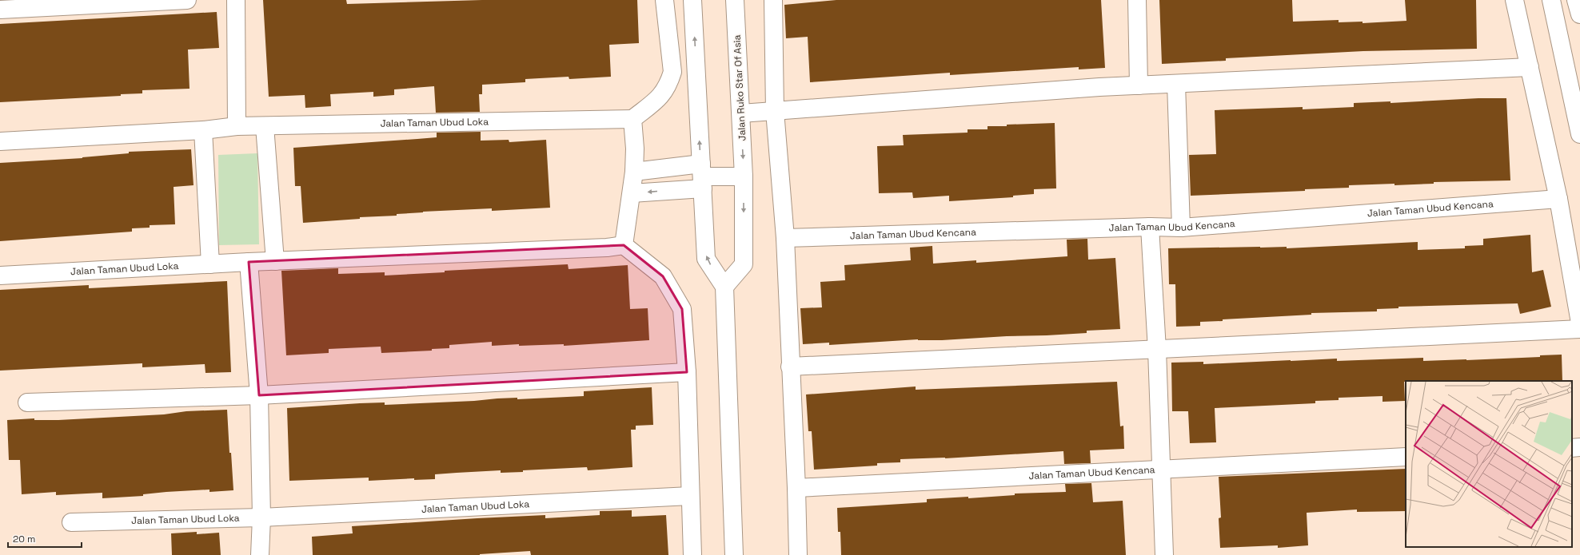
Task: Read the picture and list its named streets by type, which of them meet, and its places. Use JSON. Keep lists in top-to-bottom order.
{
  "streets": {
    "street": ["Jalan Ruko Star Of Asia", "Jalan Taman Ubud Loka", "Jalan Taman Ubud Kencana"]
  },
  "scale_bar": "20 m"
}
